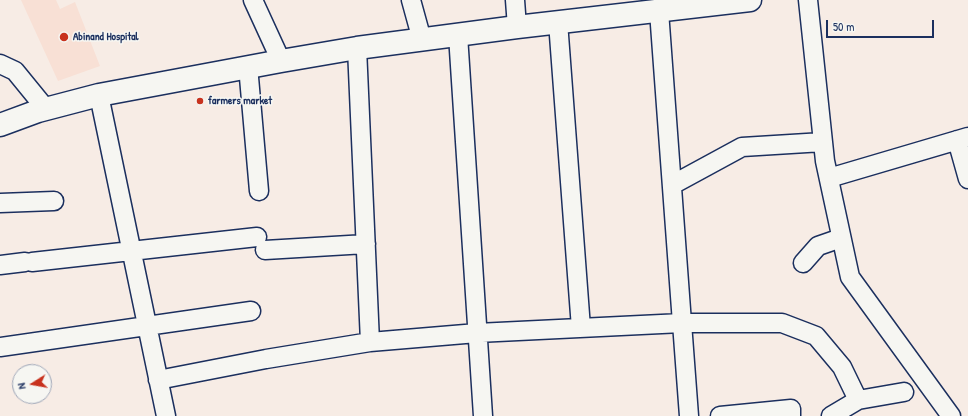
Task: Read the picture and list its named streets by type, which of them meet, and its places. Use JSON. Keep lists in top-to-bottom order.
{
  "places": ["Abinand Hospital", "farmers market"],
  "scale_bar": "50 m",
  "north": "left"
}
